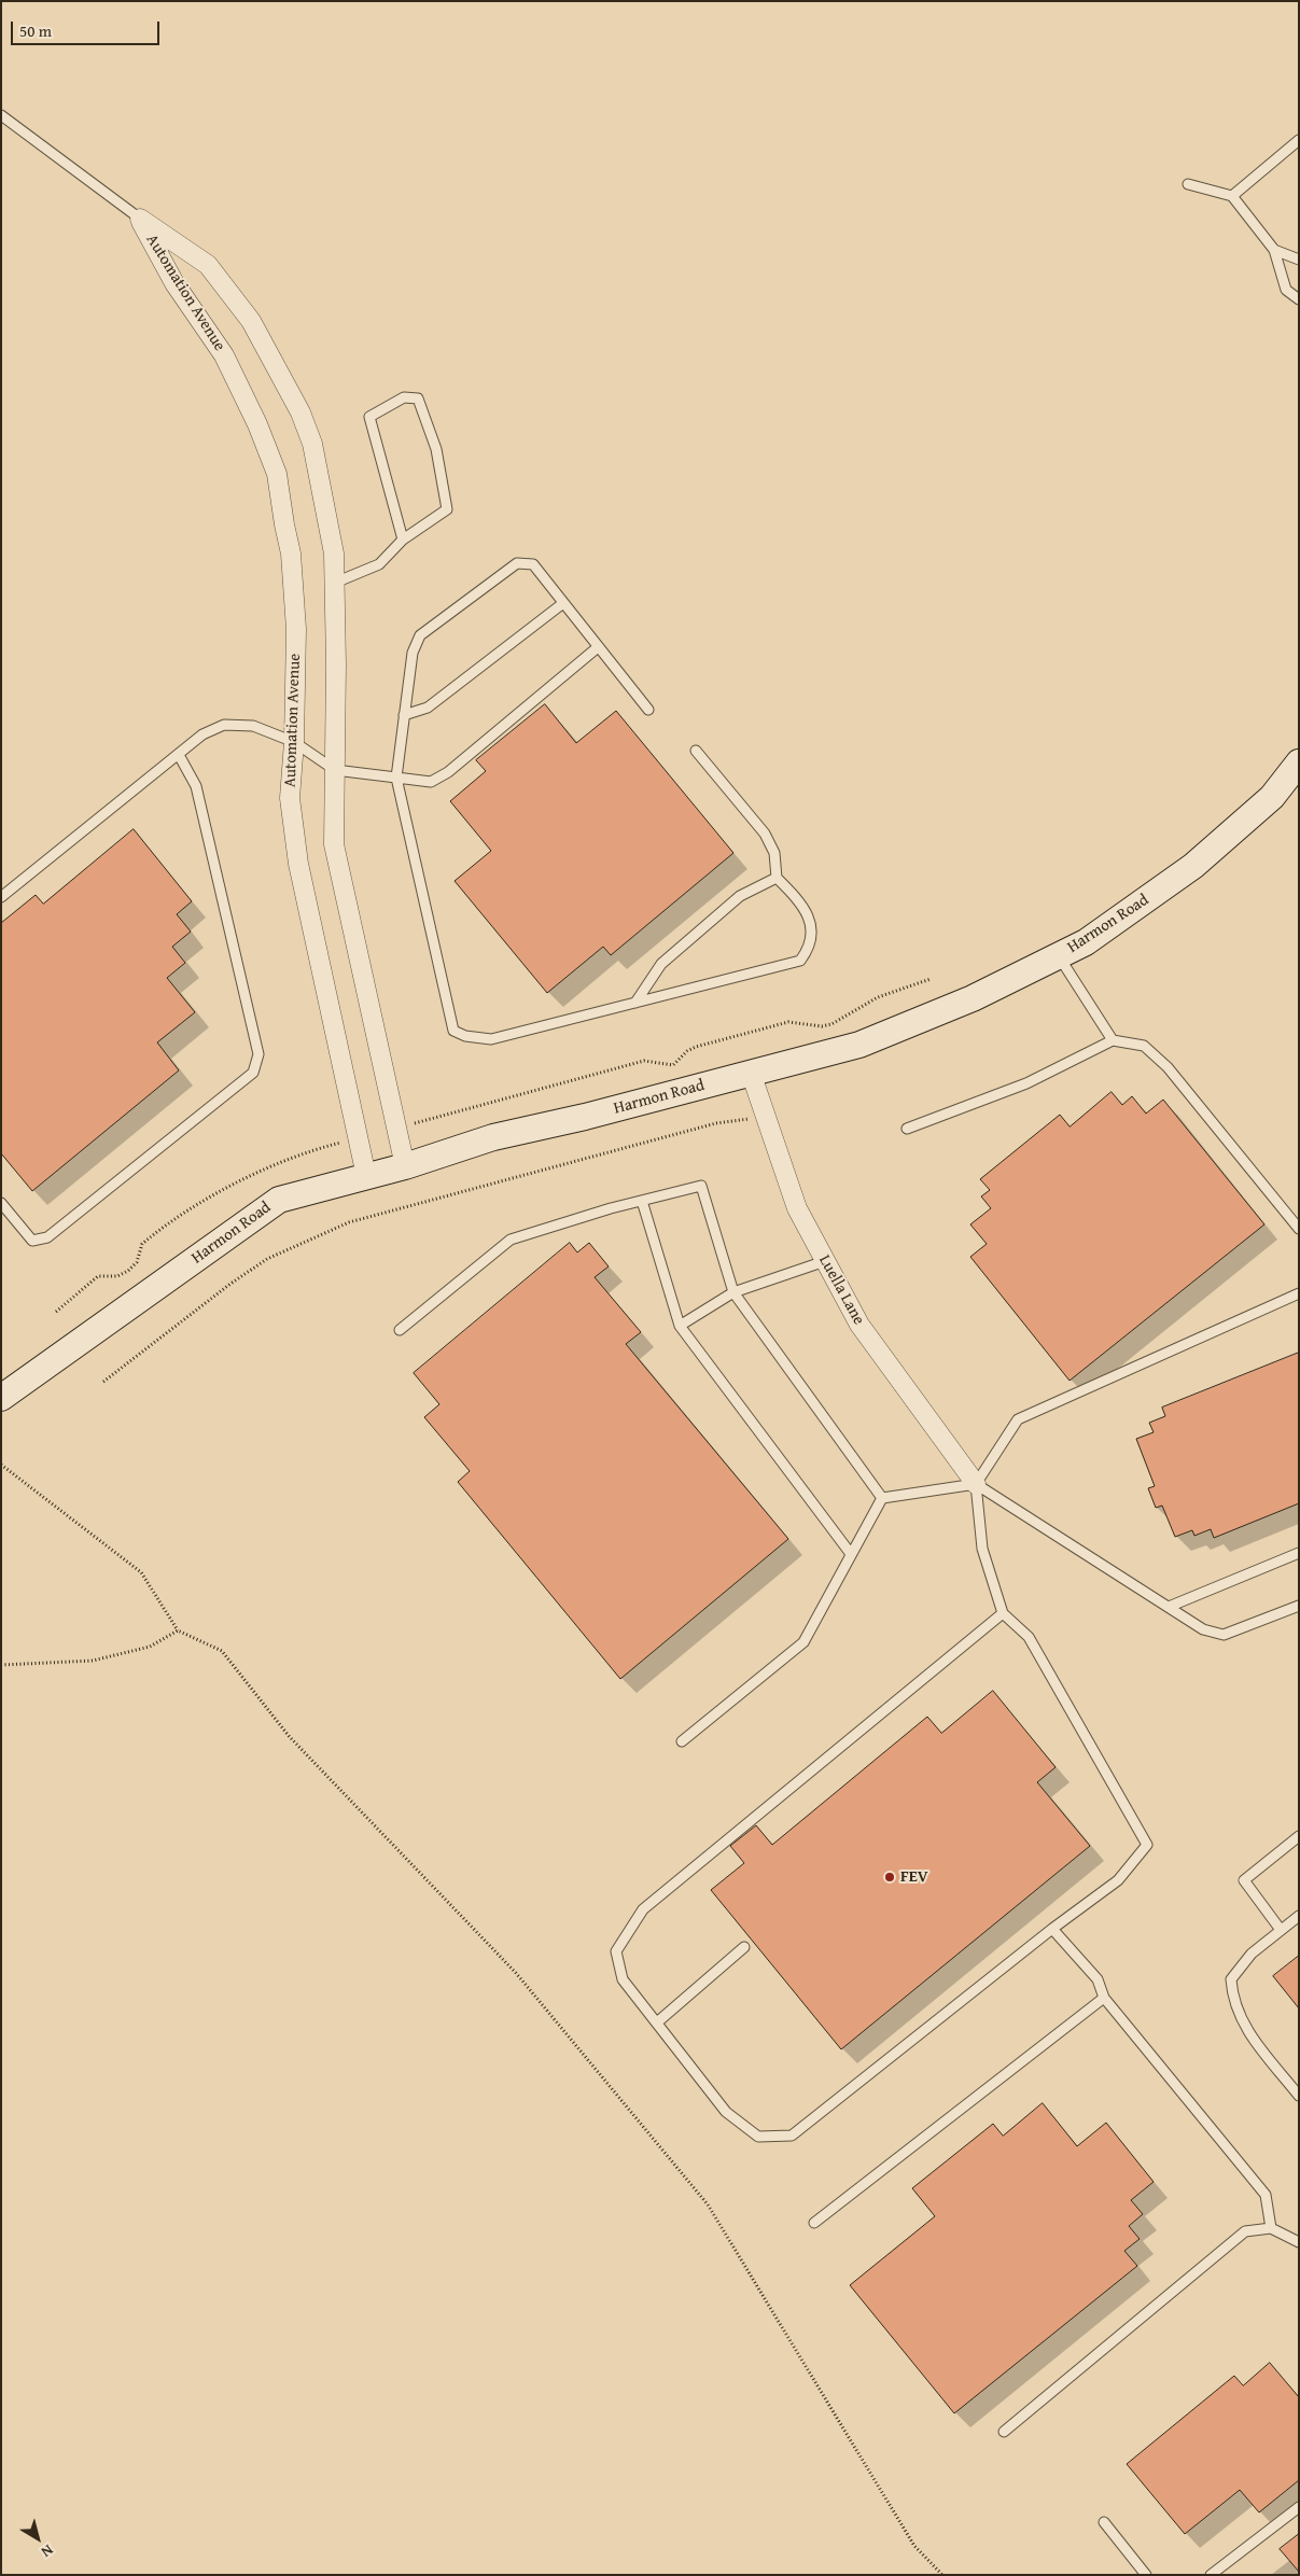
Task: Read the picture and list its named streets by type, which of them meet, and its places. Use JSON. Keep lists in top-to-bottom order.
{
  "streets": {
    "street": ["Automation Avenue", "Harmon Road", "Luella Lane"]
  },
  "crossings": [
    ["Automation Avenue", "Harmon Road"],
    ["Harmon Road", "Luella Lane"]
  ],
  "places": ["FEV"],
  "scale_bar": "50 m",
  "north": "bottom right"
}
